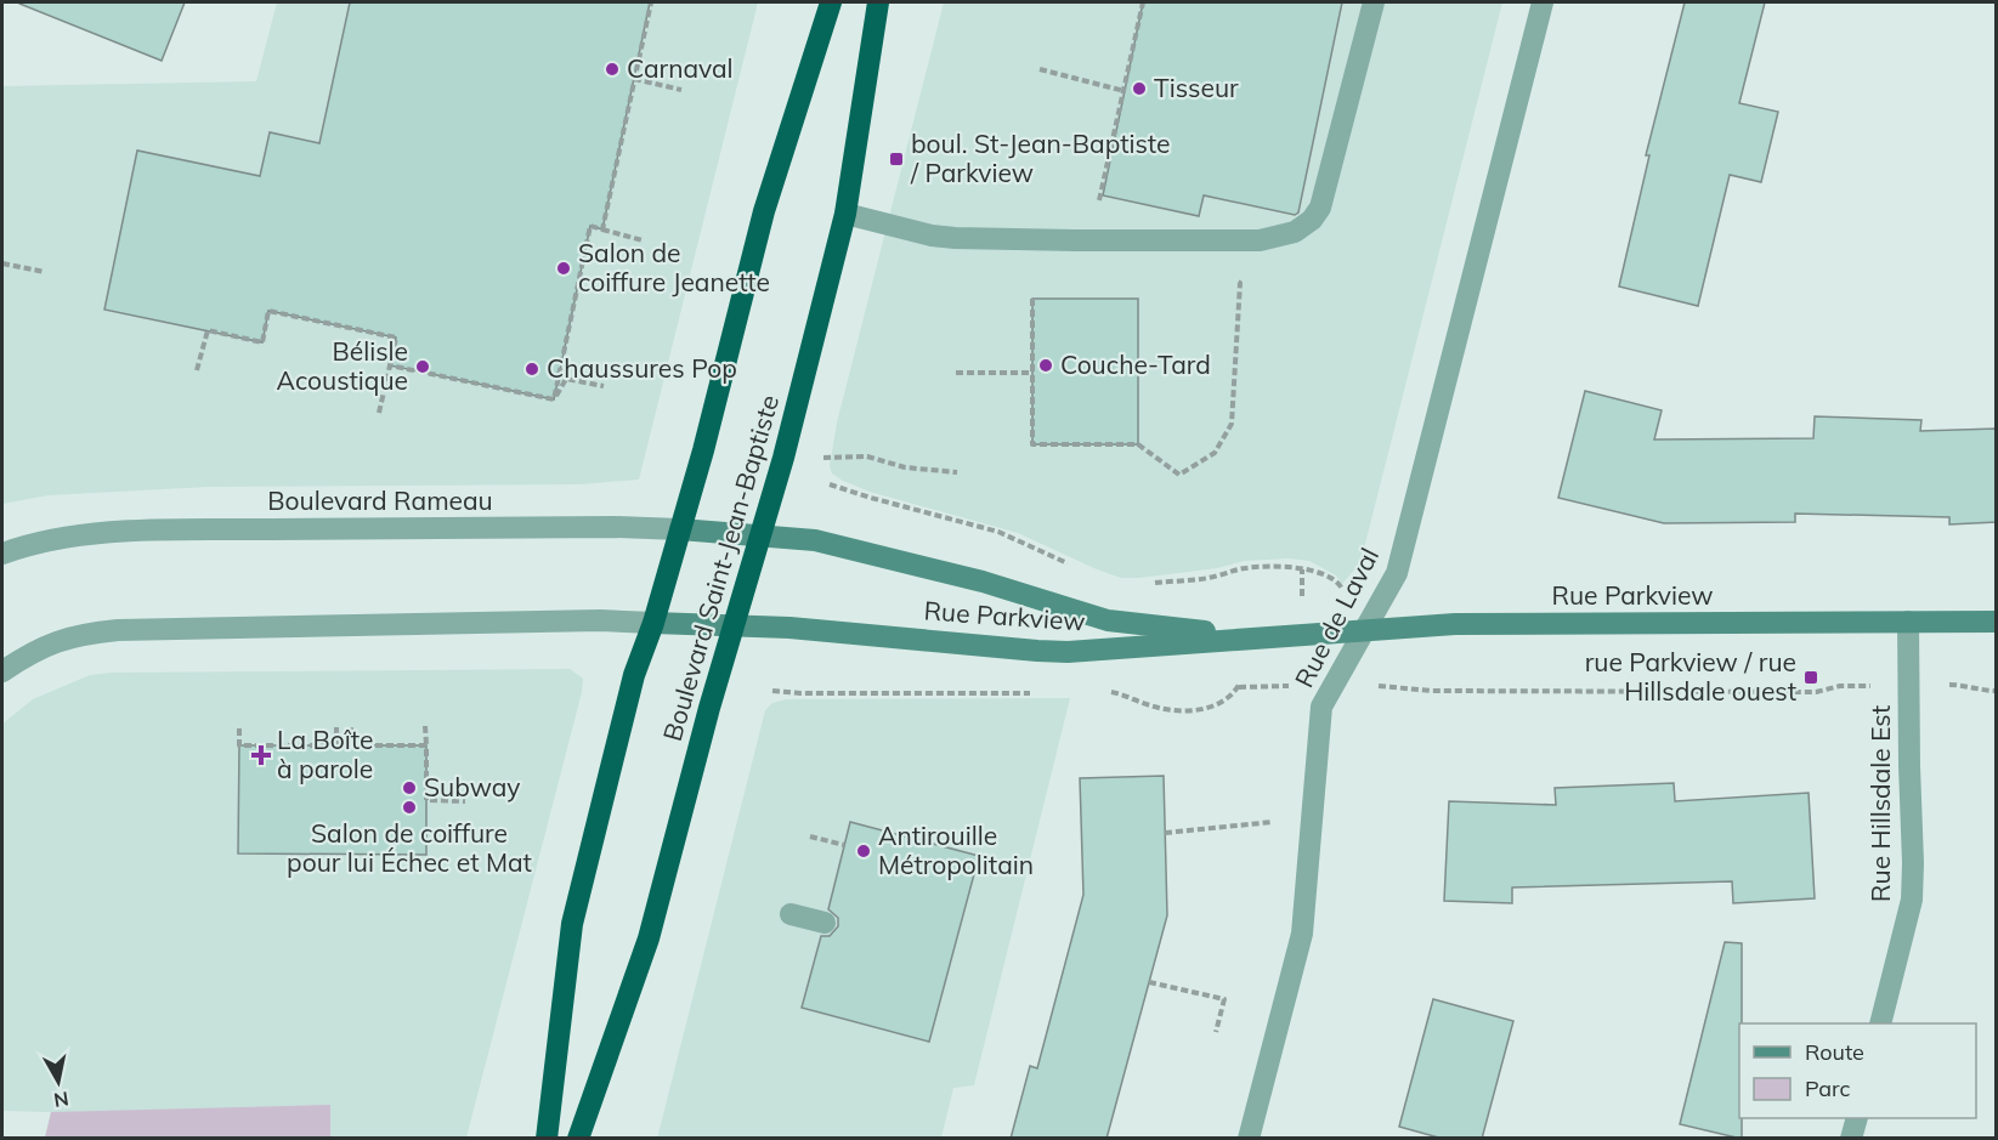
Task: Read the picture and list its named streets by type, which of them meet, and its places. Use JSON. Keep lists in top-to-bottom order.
{
  "streets": {
    "highway": ["Boulevard Saint-Jean-Baptiste"],
    "street": [
      "Boulevard Rameau",
      "Rue Parkview",
      "Rue de Laval",
      "Rue Hillsdale Est"
    ]
  },
  "crossings": [
    ["Boulevard Rameau", "Boulevard Saint-Jean-Baptiste"],
    ["Boulevard Rameau", "Rue Parkview"],
    ["Boulevard Saint-Jean-Baptiste", "Rue Parkview"],
    ["Rue Parkview", "Rue de Laval"],
    ["Rue Parkview", "Rue Hillsdale Est"]
  ],
  "places": {
    "other": [
      "Carnaval",
      "Tisseur",
      "Salon de coiffure Jeanette",
      "Couche-Tard",
      "Bélisle Acoustique",
      "Chaussures Pop",
      "Subway",
      "Salon de coiffure pour lui Échec et Mat",
      "Antirouille Métropolitain"
    ],
    "transit": ["boul. St-Jean-Baptiste / Parkview", "rue Parkview / rue Hillsdale ouest"],
    "health": ["La Boîte à parole"]
  },
  "legend": ["Route", "Parc"],
  "north": "bottom"
}
